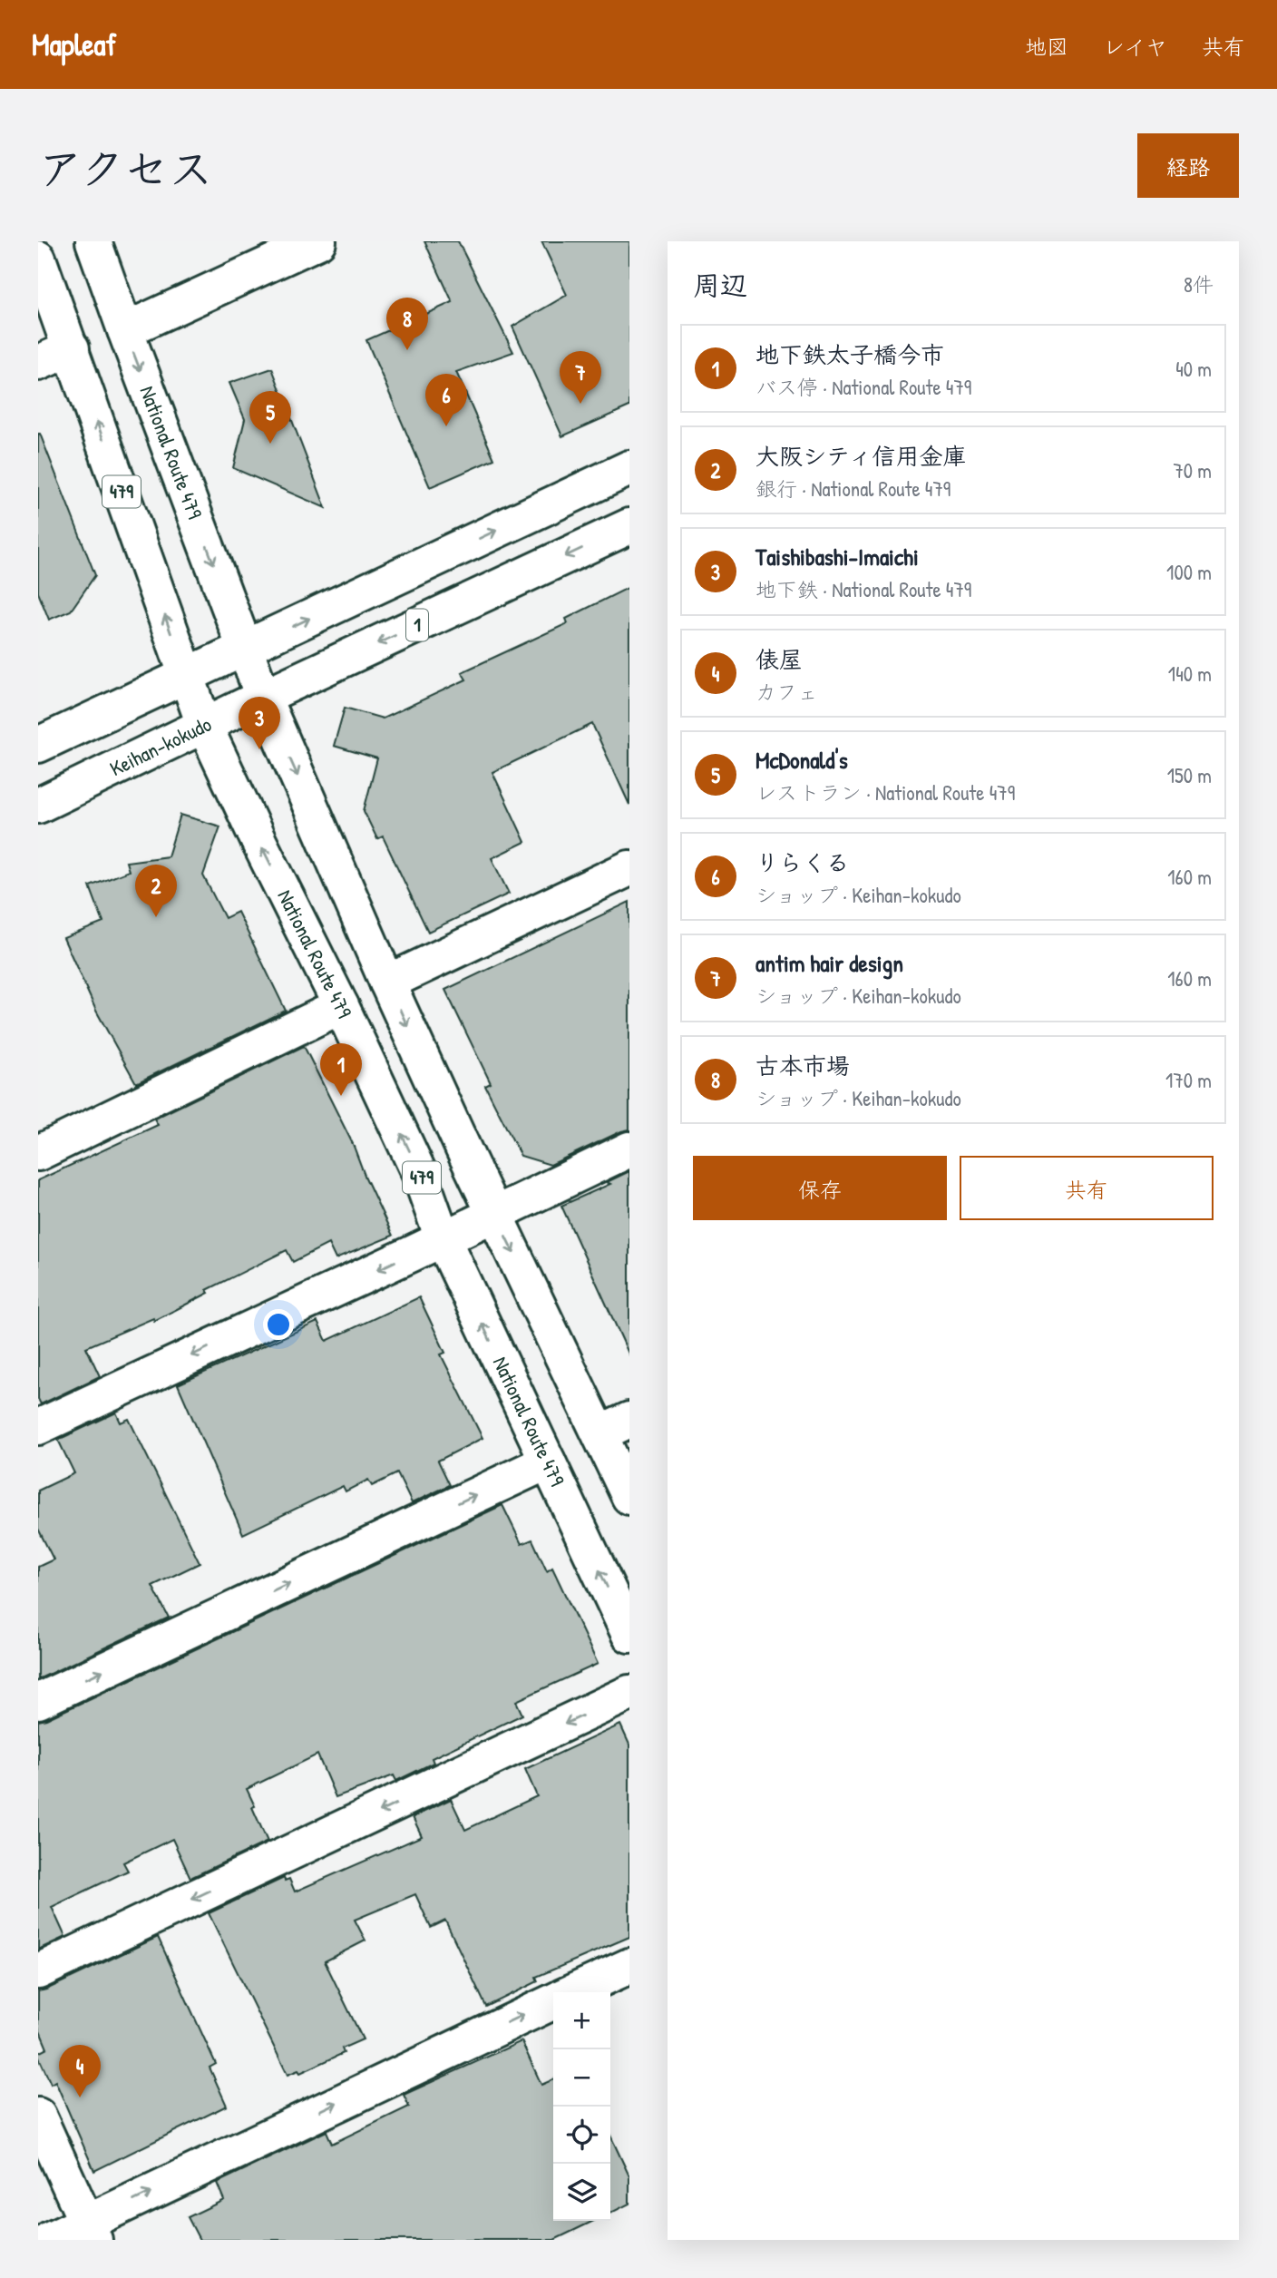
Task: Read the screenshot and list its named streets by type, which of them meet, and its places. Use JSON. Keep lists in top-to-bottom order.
{
  "streets": {
    "main road": [
      "National Route 479",
      "479",
      "1",
      "Keihan-kokudo"
    ]
  },
  "crossings": [
    ["National Route 479", "Keihan-kokudo"]
  ],
  "page": {
    "header": "Mapleaf",
    "nav": ["地図", "レイヤ", "共有"],
    "title": "アクセス",
    "buttons": [
      "経路",
      ["保存", "共有"]
    ],
    "heading": ["周辺", "8件"],
    "pins": [
      "8",
      "7",
      "6",
      "5",
      "3",
      "2",
      "1",
      "4"
    ],
    "list": [
      {
        "mark": "1",
        "name": "地下鉄太子橋今市",
        "note": "バス停 · National Route 479",
        "value": "40 m"
      },
      {
        "mark": "2",
        "name": "大阪シティ信用金庫",
        "note": "銀行 · National Route 479",
        "value": "70 m"
      },
      {
        "mark": "3",
        "name": "Taishibashi-Imaichi",
        "note": "地下鉄 · National Route 479",
        "value": "100 m"
      },
      {
        "mark": "4",
        "name": "俵屋",
        "note": "カフェ",
        "value": "140 m"
      },
      {
        "mark": "5",
        "name": "McDonald's",
        "note": "レストラン · National Route 479",
        "value": "150 m"
      },
      {
        "mark": "6",
        "name": "りらくる",
        "note": "ショップ · Keihan-kokudo",
        "value": "160 m"
      },
      {
        "mark": "7",
        "name": "antim hair design",
        "note": "ショップ · Keihan-kokudo",
        "value": "160 m"
      },
      {
        "mark": "8",
        "name": "古本市場",
        "note": "ショップ · Keihan-kokudo",
        "value": "170 m"
      }
    ],
    "map_buttons": ["+", "−"]
  }
}
